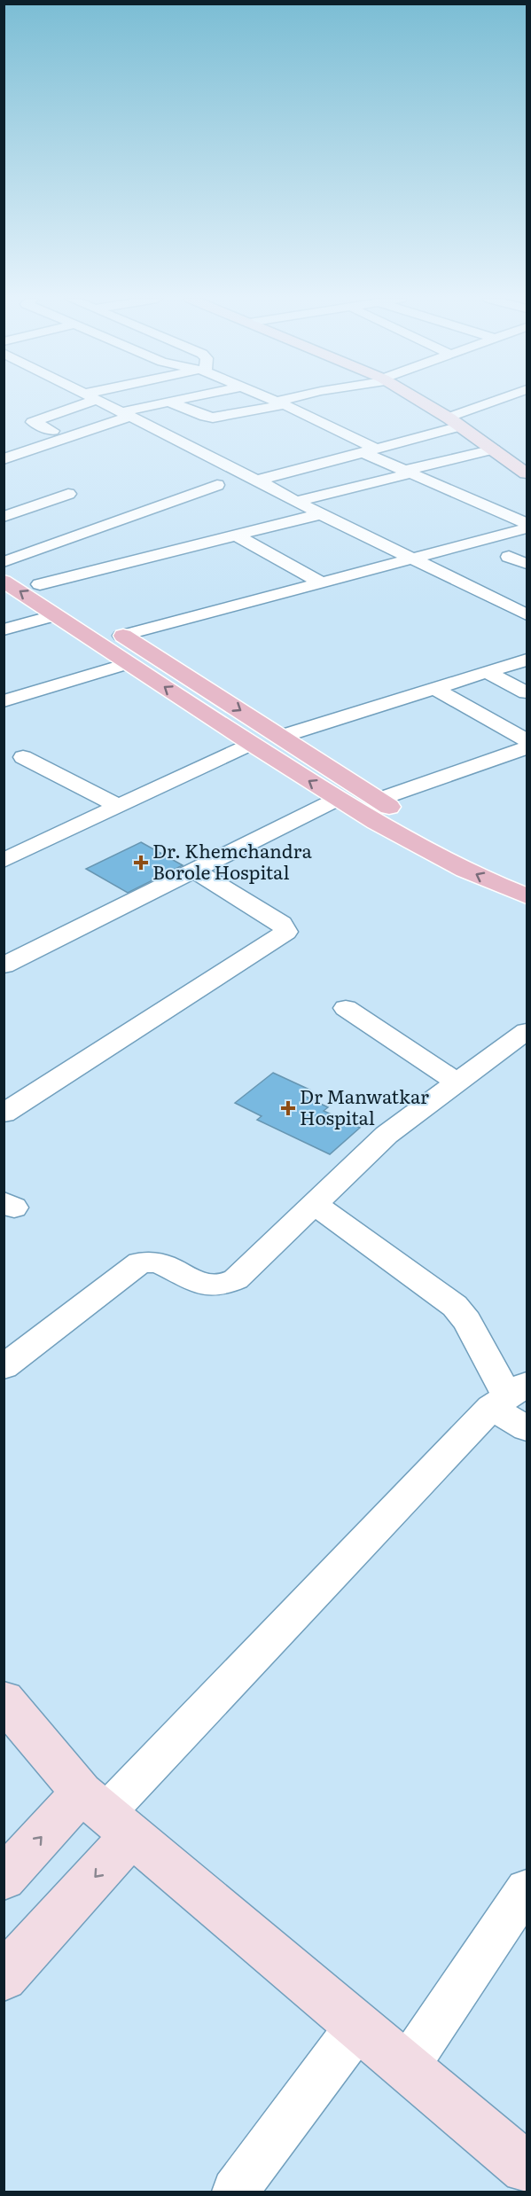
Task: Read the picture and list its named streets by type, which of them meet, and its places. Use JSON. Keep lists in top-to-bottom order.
{
  "places": {
    "health": ["Dr. Khemchandra Borole Hospital", "Dr Manwatkar Hospital"]
  }
}
